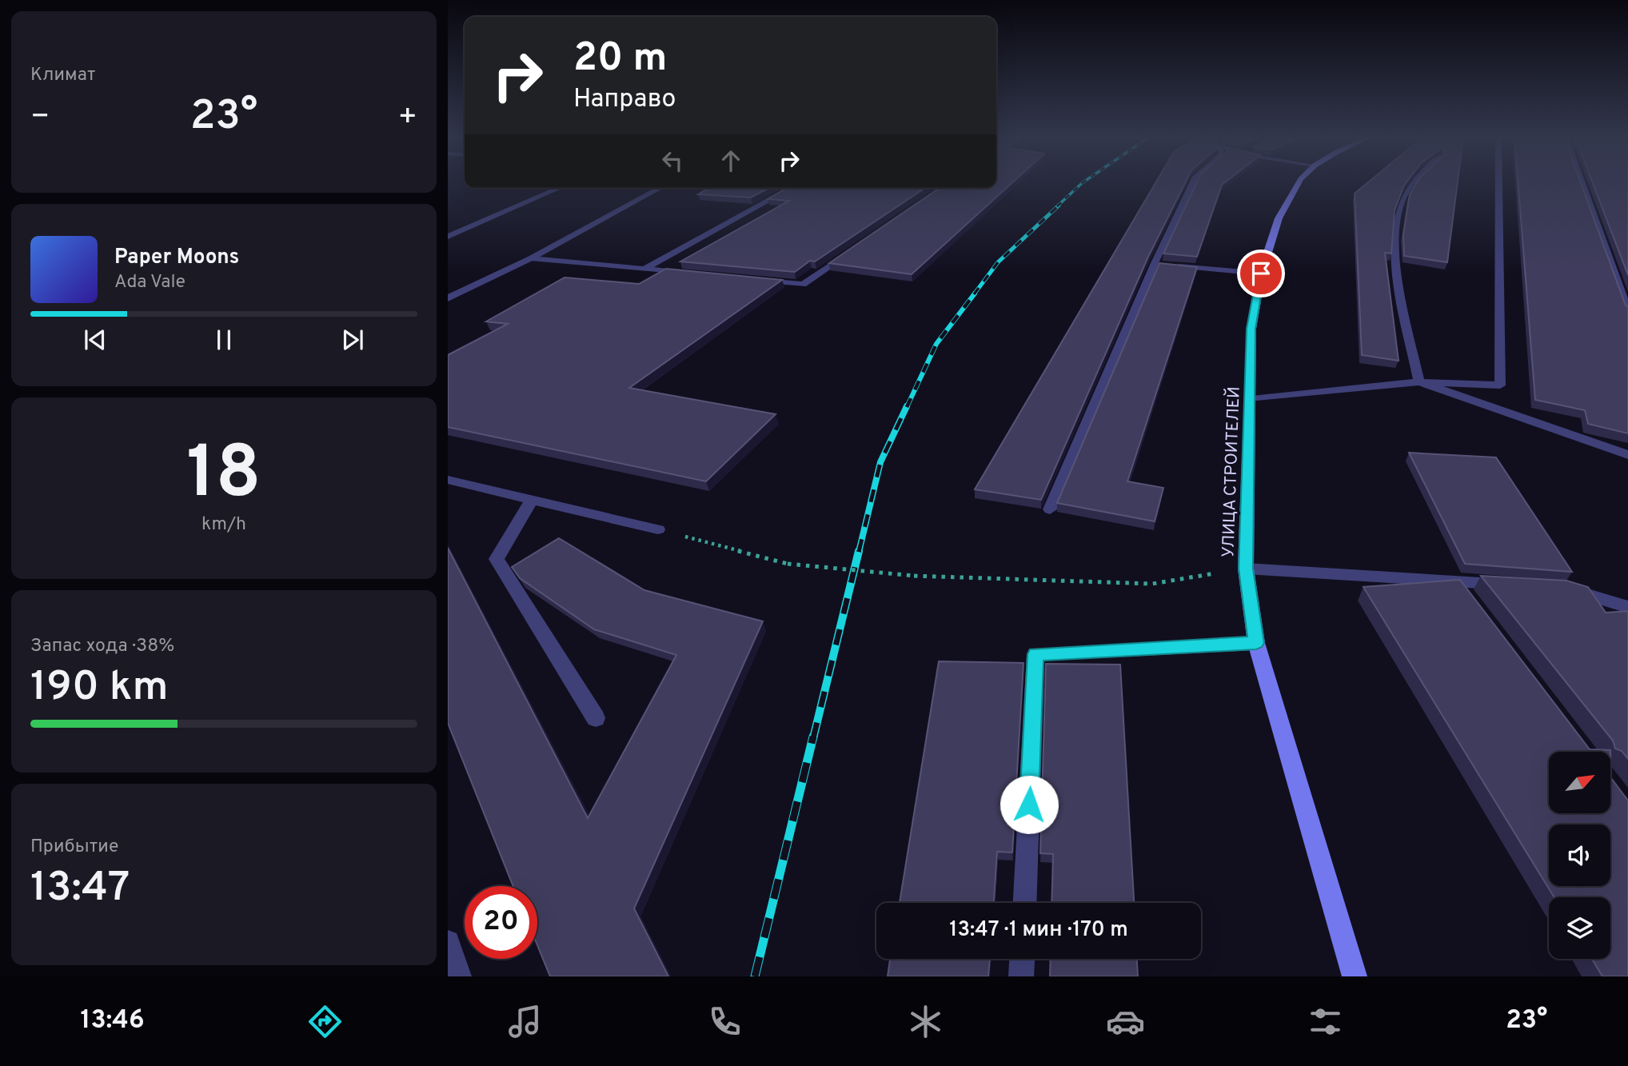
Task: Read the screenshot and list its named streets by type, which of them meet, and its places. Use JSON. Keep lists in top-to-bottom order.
{
  "streets": {
    "main road": ["УЛИЦА СТРОИТЕЛЕЙ"]
  },
  "north": "top right",
  "page": {
    "tile": [
      "Климат",
      ["18", "km/h"],
      ["Запас хода · 38%", "190 km"],
      ["Прибытие", "13:47"]
    ],
    "turn": ["20 m", "Направо"],
    "heat": ["−", "23°", "+"],
    "song": ["Paper Moons", "Ada Vale"],
    "limit": "20",
    "trip": "13:47 · 1 мин · 170 m",
    "tabs": ["13:46", "23°"]
  }
}
